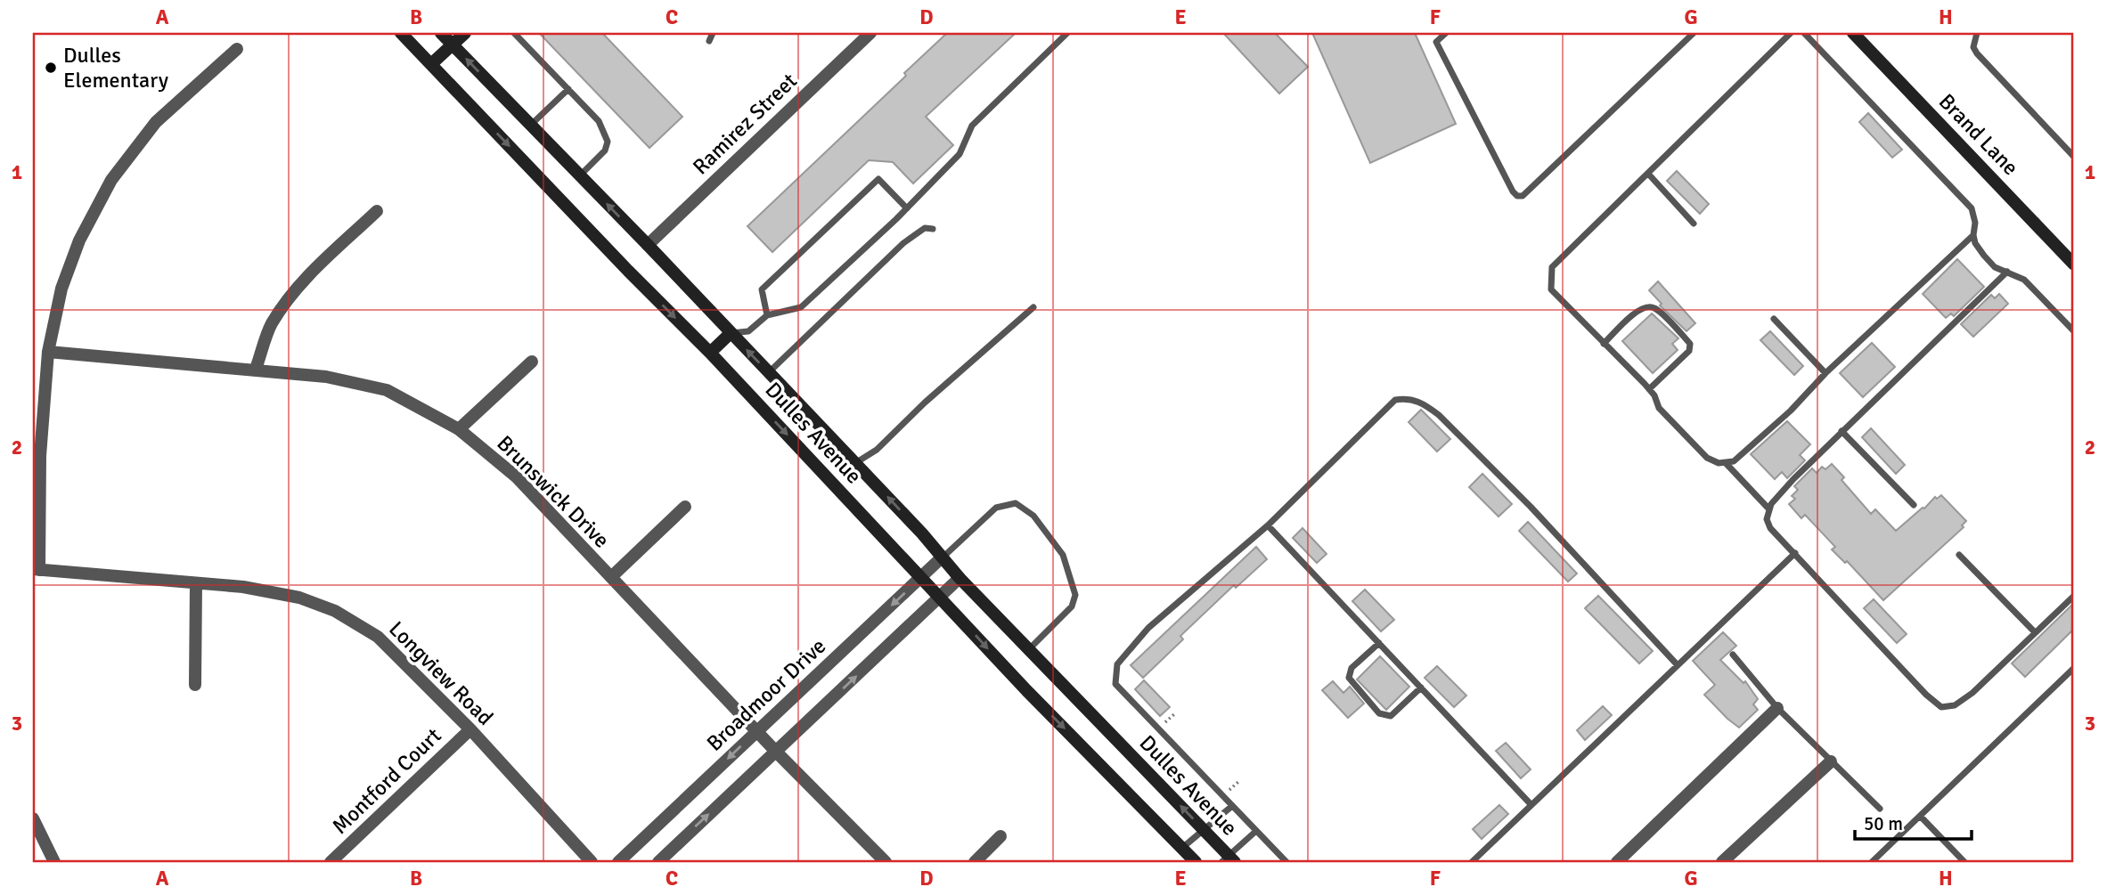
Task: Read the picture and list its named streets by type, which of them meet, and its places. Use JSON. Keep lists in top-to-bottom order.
{
  "streets": {
    "main road": ["Brand Lane", "Dulles Avenue"],
    "street": [
      "Ramirez Street",
      "Brunswick Drive",
      "Longview Road",
      "Broadmoor Drive",
      "Montford Court"
    ]
  },
  "crossings": [
    ["Ramirez Street", "Dulles Avenue"],
    ["Dulles Avenue", "Broadmoor Drive"],
    ["Brunswick Drive", "Broadmoor Drive"],
    ["Longview Road", "Montford Court"]
  ],
  "places": ["Dulles Elementary"],
  "scale_bar": "50 m",
  "grid": {
    "columns": [
      "A",
      "B",
      "C",
      "D",
      "E",
      "F",
      "G",
      "H"
    ],
    "rows": ["1", "2", "3"]
  }
}
